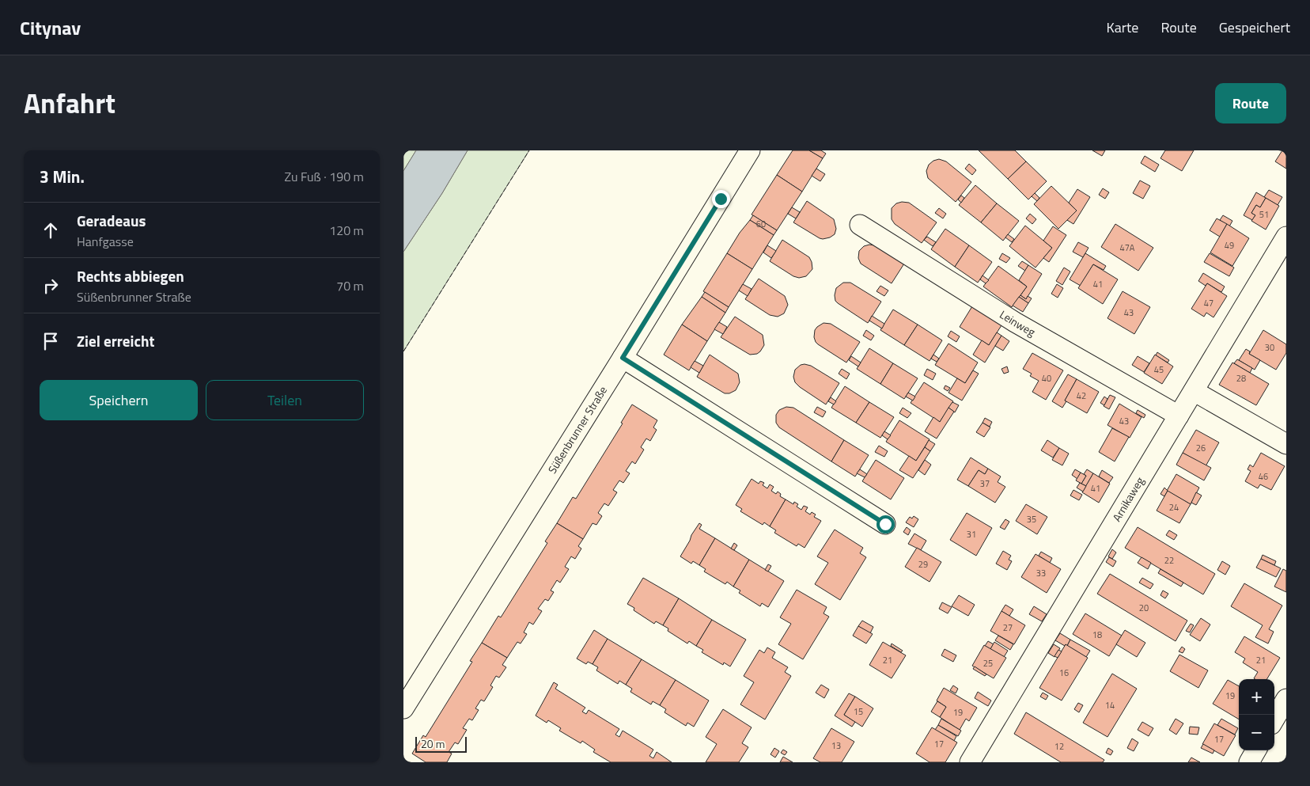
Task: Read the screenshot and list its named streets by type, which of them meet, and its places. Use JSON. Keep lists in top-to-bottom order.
{
  "streets": {
    "street": ["Leinweg", "Süßenbrunner Straße", "Arnikaweg"]
  },
  "crossings": [
    ["Leinweg", "Arnikaweg"]
  ],
  "house_numbers": [
    "51",
    "60",
    "49",
    "47A",
    "41",
    "47",
    "43",
    "30",
    "45",
    "40",
    "28",
    "42",
    "43",
    "26",
    "46",
    "37",
    "41",
    "24",
    "35",
    "31",
    "22",
    "29",
    "33",
    "20",
    "27",
    "18",
    "21",
    "21",
    "25",
    "16",
    "19",
    "14",
    "15",
    "19",
    "17",
    "17",
    "13",
    "12"
  ],
  "scale_bar": "20 m",
  "page": {
    "header": "Citynav",
    "nav": ["Karte", "Route", "Gespeichert"],
    "title": "Anfahrt",
    "buttons": [
      "Route",
      ["Speichern", "Teilen"]
    ],
    "heading": ["3 Min.", "Zu Fuß · 190 m"],
    "list": [
      ["Geradeaus", "Hanfgasse", "120 m"],
      ["Rechts abbiegen", "Süßenbrunner Straße", "70 m"],
      "Ziel erreicht"
    ],
    "map_buttons": ["+", "−"],
    "scale": "20 m"
  }
}
